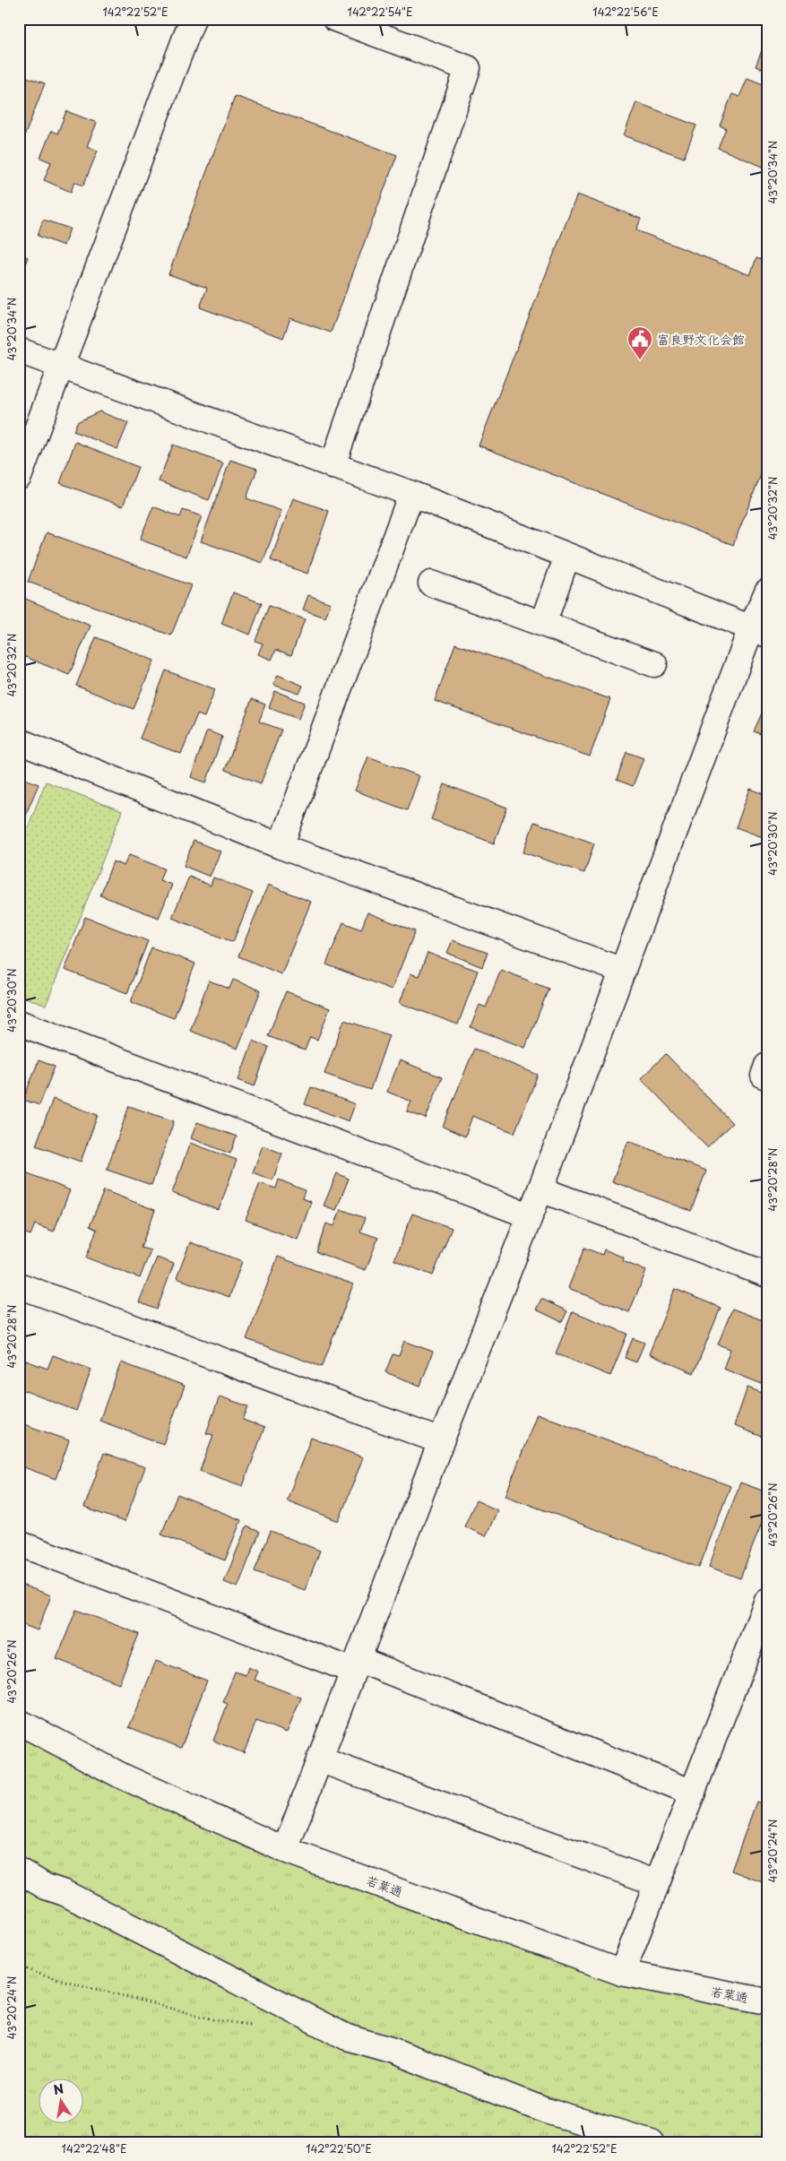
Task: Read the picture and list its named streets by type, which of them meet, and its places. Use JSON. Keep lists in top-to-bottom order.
{
  "streets": {
    "street": ["若葉通"]
  },
  "places": {
    "public building": ["富良野文化会館"]
  },
  "north": "top",
  "coordinates": [
    "142°22'52\"E",
    "142°22'54\"E",
    "142°22'56\"E",
    "43°20'34\"N",
    "43°20'32\"N",
    "43°20'30\"N",
    "43°20'28\"N",
    "43°20'26\"N",
    "43°20'24\"N",
    "142°22'48\"E",
    "142°22'50\"E"
  ]
}
